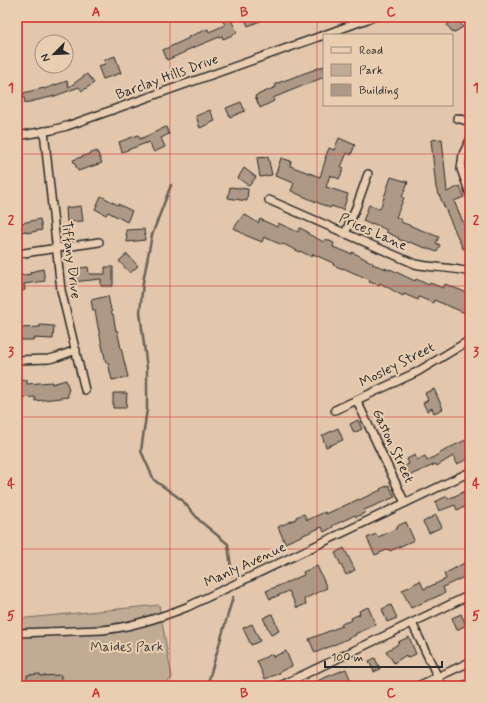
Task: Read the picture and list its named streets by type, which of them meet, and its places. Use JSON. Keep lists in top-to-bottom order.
{
  "streets": {
    "street": [
      "Barclay Hills Drive",
      "Prices Lane",
      "Tiffany Drive",
      "Mosley Street",
      "Gaston Street",
      "Manly Avenue"
    ]
  },
  "crossings": [
    ["Barclay Hills Drive", "Tiffany Drive"],
    ["Mosley Street", "Gaston Street"],
    ["Gaston Street", "Manly Avenue"]
  ],
  "parks": ["Maides Park"],
  "legend": ["Road", "Park", "Building"],
  "scale_bar": "100 m",
  "north": "bottom left",
  "grid": {
    "columns": ["A", "B", "C"],
    "rows": [
      "1",
      "2",
      "3",
      "4",
      "5"
    ]
  }
}
